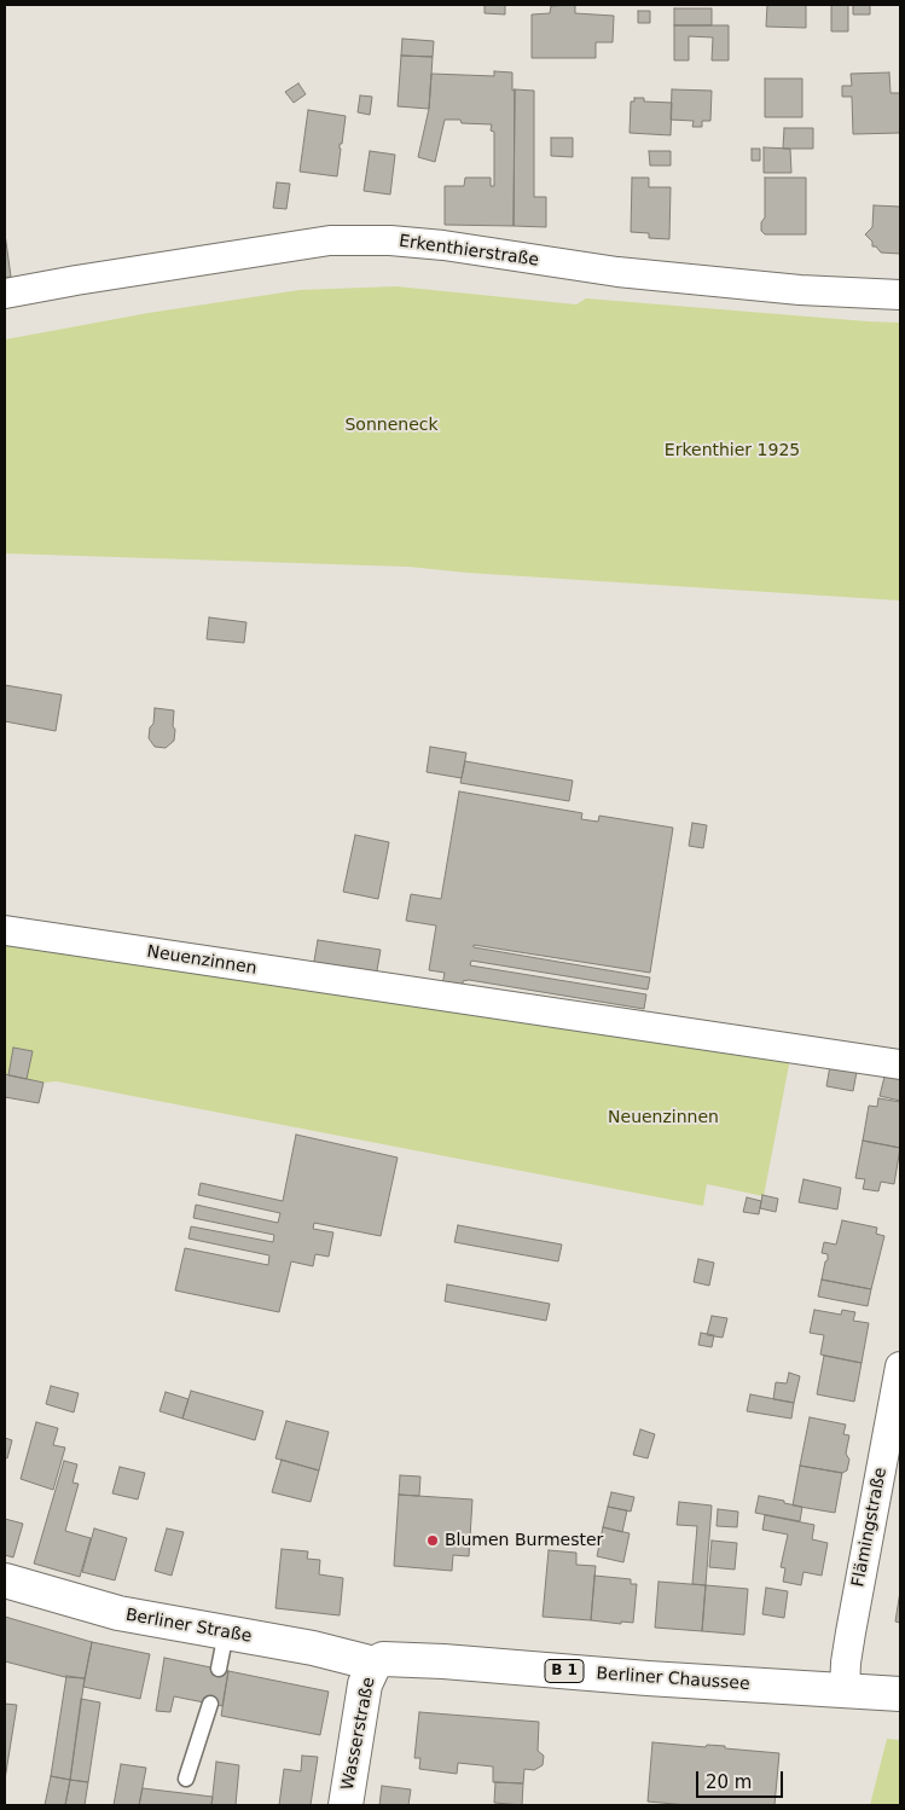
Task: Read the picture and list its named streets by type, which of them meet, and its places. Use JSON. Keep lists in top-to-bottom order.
{
  "streets": {
    "main road": [
      "Berliner Straße",
      "B 1",
      "Berliner Chaussee",
      "Wasserstraße"
    ],
    "street": ["Erkenthierstraße", "Neuenzinnen", "Flämingstraße"]
  },
  "crossings": [
    ["Flämingstraße", "Berliner Chaussee"],
    ["Berliner Straße", "Berliner Chaussee"],
    ["Berliner Straße", "Wasserstraße"],
    ["Berliner Chaussee", "Wasserstraße"]
  ],
  "parks": ["Sonneneck", "Erkenthier 1925", "Neuenzinnen"],
  "places": ["Blumen Burmester"],
  "scale_bar": "20 m"
}
